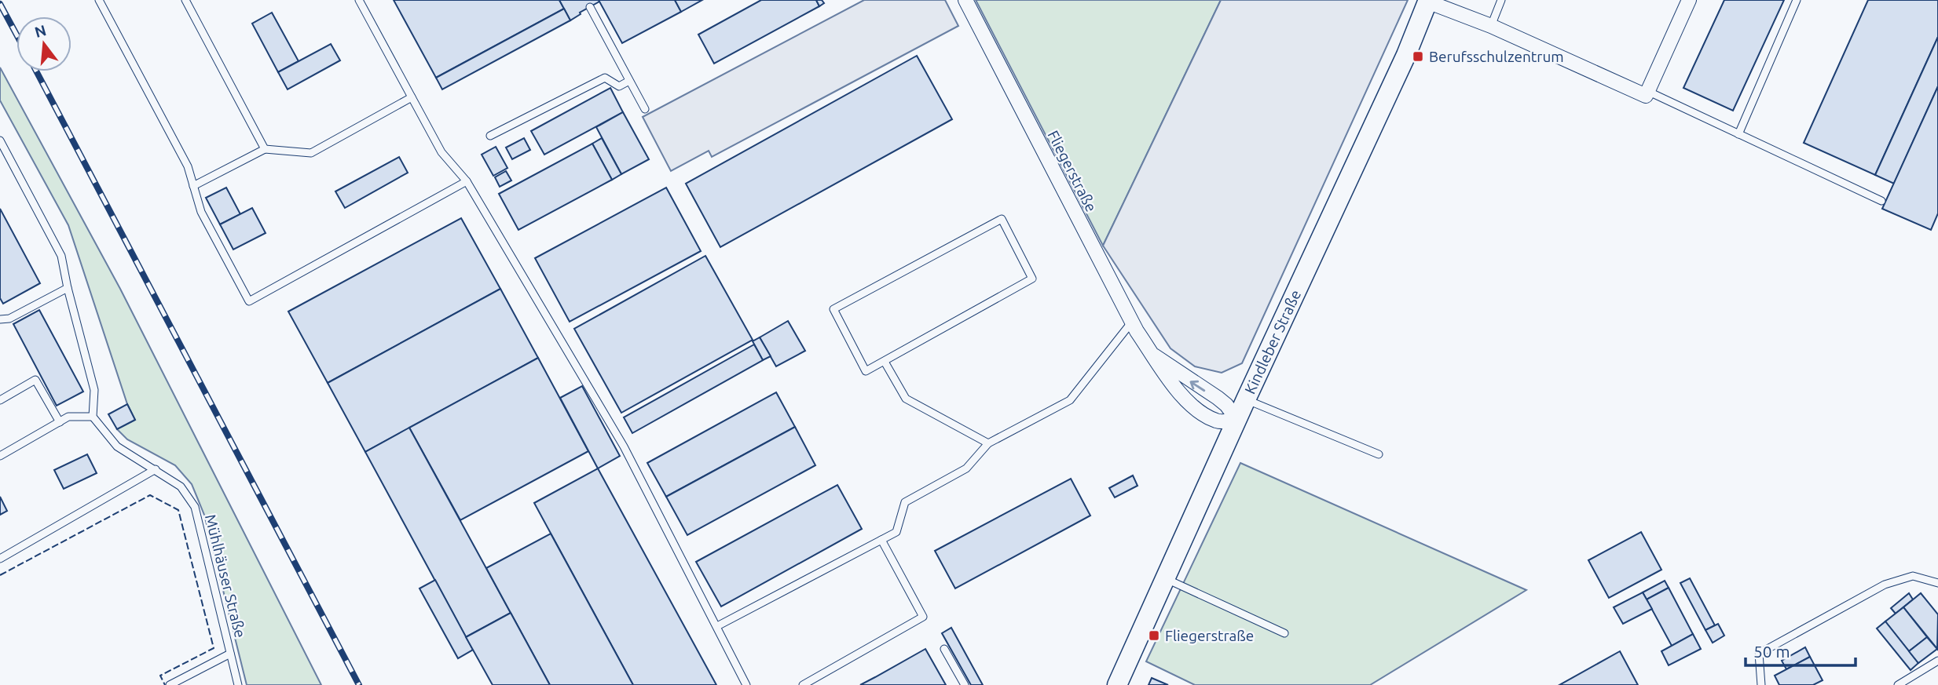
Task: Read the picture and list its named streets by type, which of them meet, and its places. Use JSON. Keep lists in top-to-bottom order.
{
  "streets": {
    "main road": ["Kindleber Straße"],
    "street": ["Fliegerstraße"],
    "lane": ["Mühlhäuser Straße"]
  },
  "crossings": [
    ["Fliegerstraße", "Kindleber Straße"]
  ],
  "places": {
    "transit": ["Berufsschulzentrum", "Fliegerstraße"]
  },
  "scale_bar": "50 m",
  "north": "top"
}
